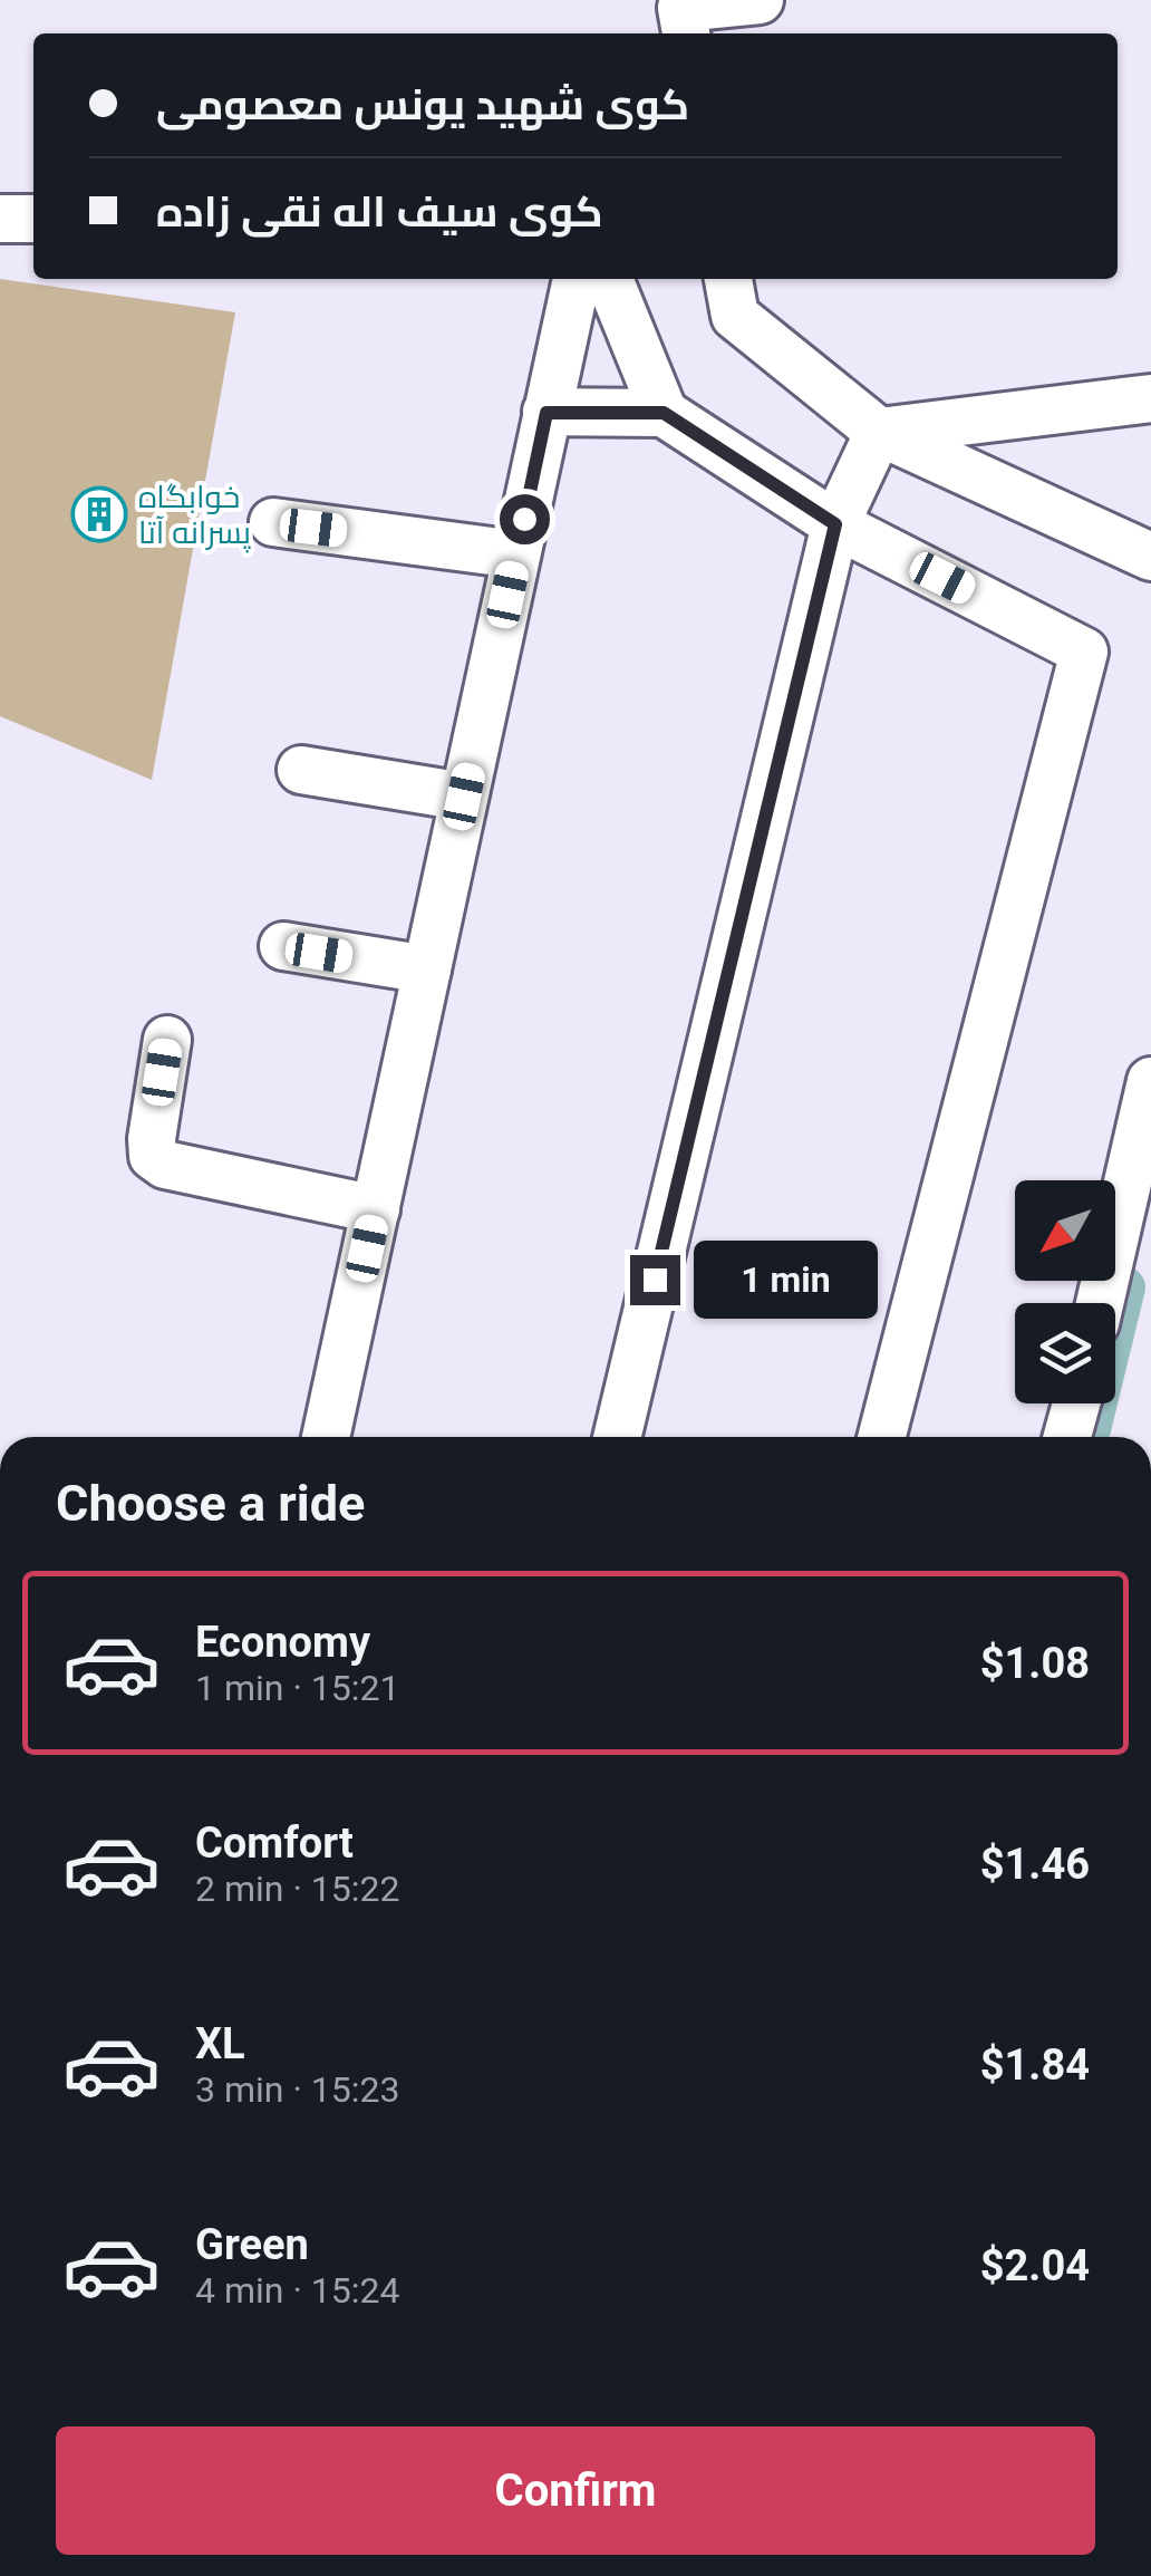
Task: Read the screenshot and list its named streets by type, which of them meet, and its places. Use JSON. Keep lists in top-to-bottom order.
{
  "places": {
    "building": ["خوابگاه پسرانه آتا"]
  },
  "north": "bottom left",
  "page": {
    "banner": ["کوی شهید یونس معصومی", "کوی سیف اله نقی زاده"],
    "bubble": "1 min",
    "heading": "Choose a ride",
    "list": [
      {
        "name": "Economy",
        "note": "1 min · 15:21",
        "value": "$1.08"
      },
      {
        "name": "Comfort",
        "note": "2 min · 15:22",
        "value": "$1.46"
      },
      {
        "name": "XL",
        "note": "3 min · 15:23",
        "value": "$1.84"
      },
      {
        "name": "Green",
        "note": "4 min · 15:24",
        "value": "$2.04"
      }
    ],
    "buttons": "Confirm"
  }
}
